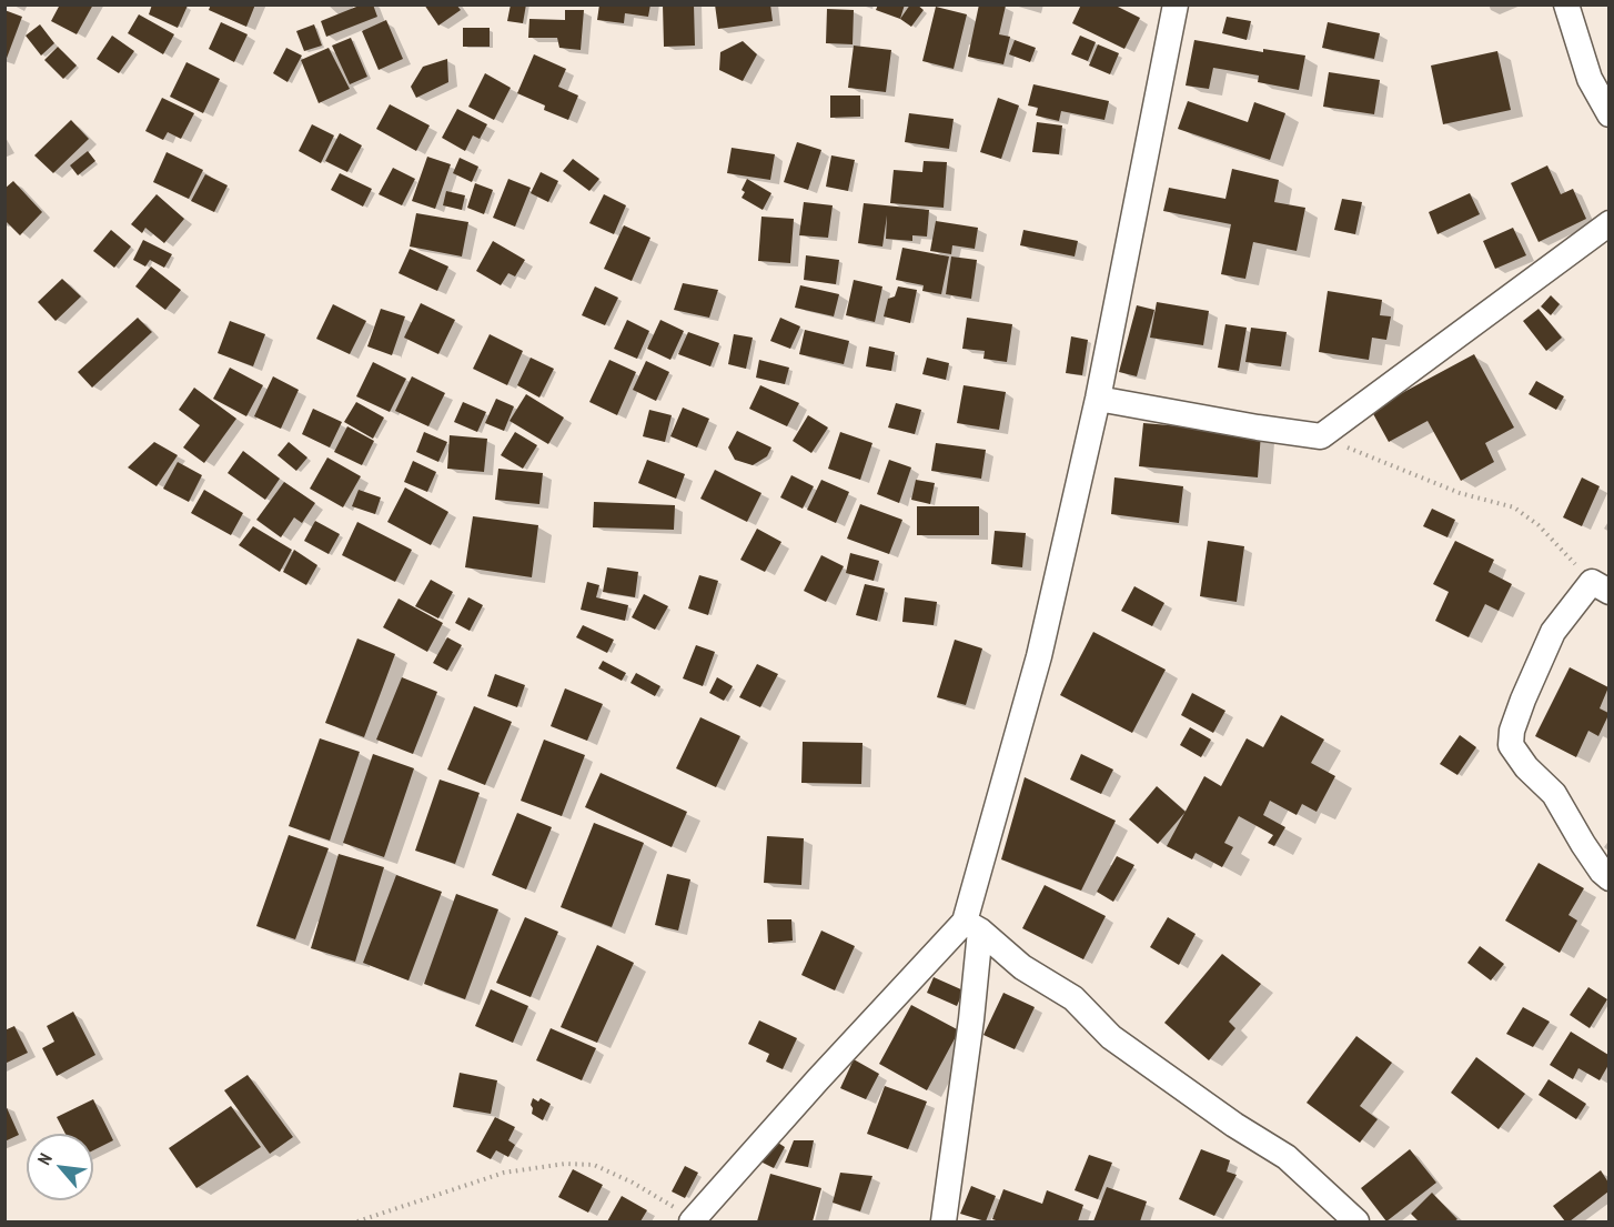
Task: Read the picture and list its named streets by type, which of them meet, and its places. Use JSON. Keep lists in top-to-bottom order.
{
  "north": "top left"
}
